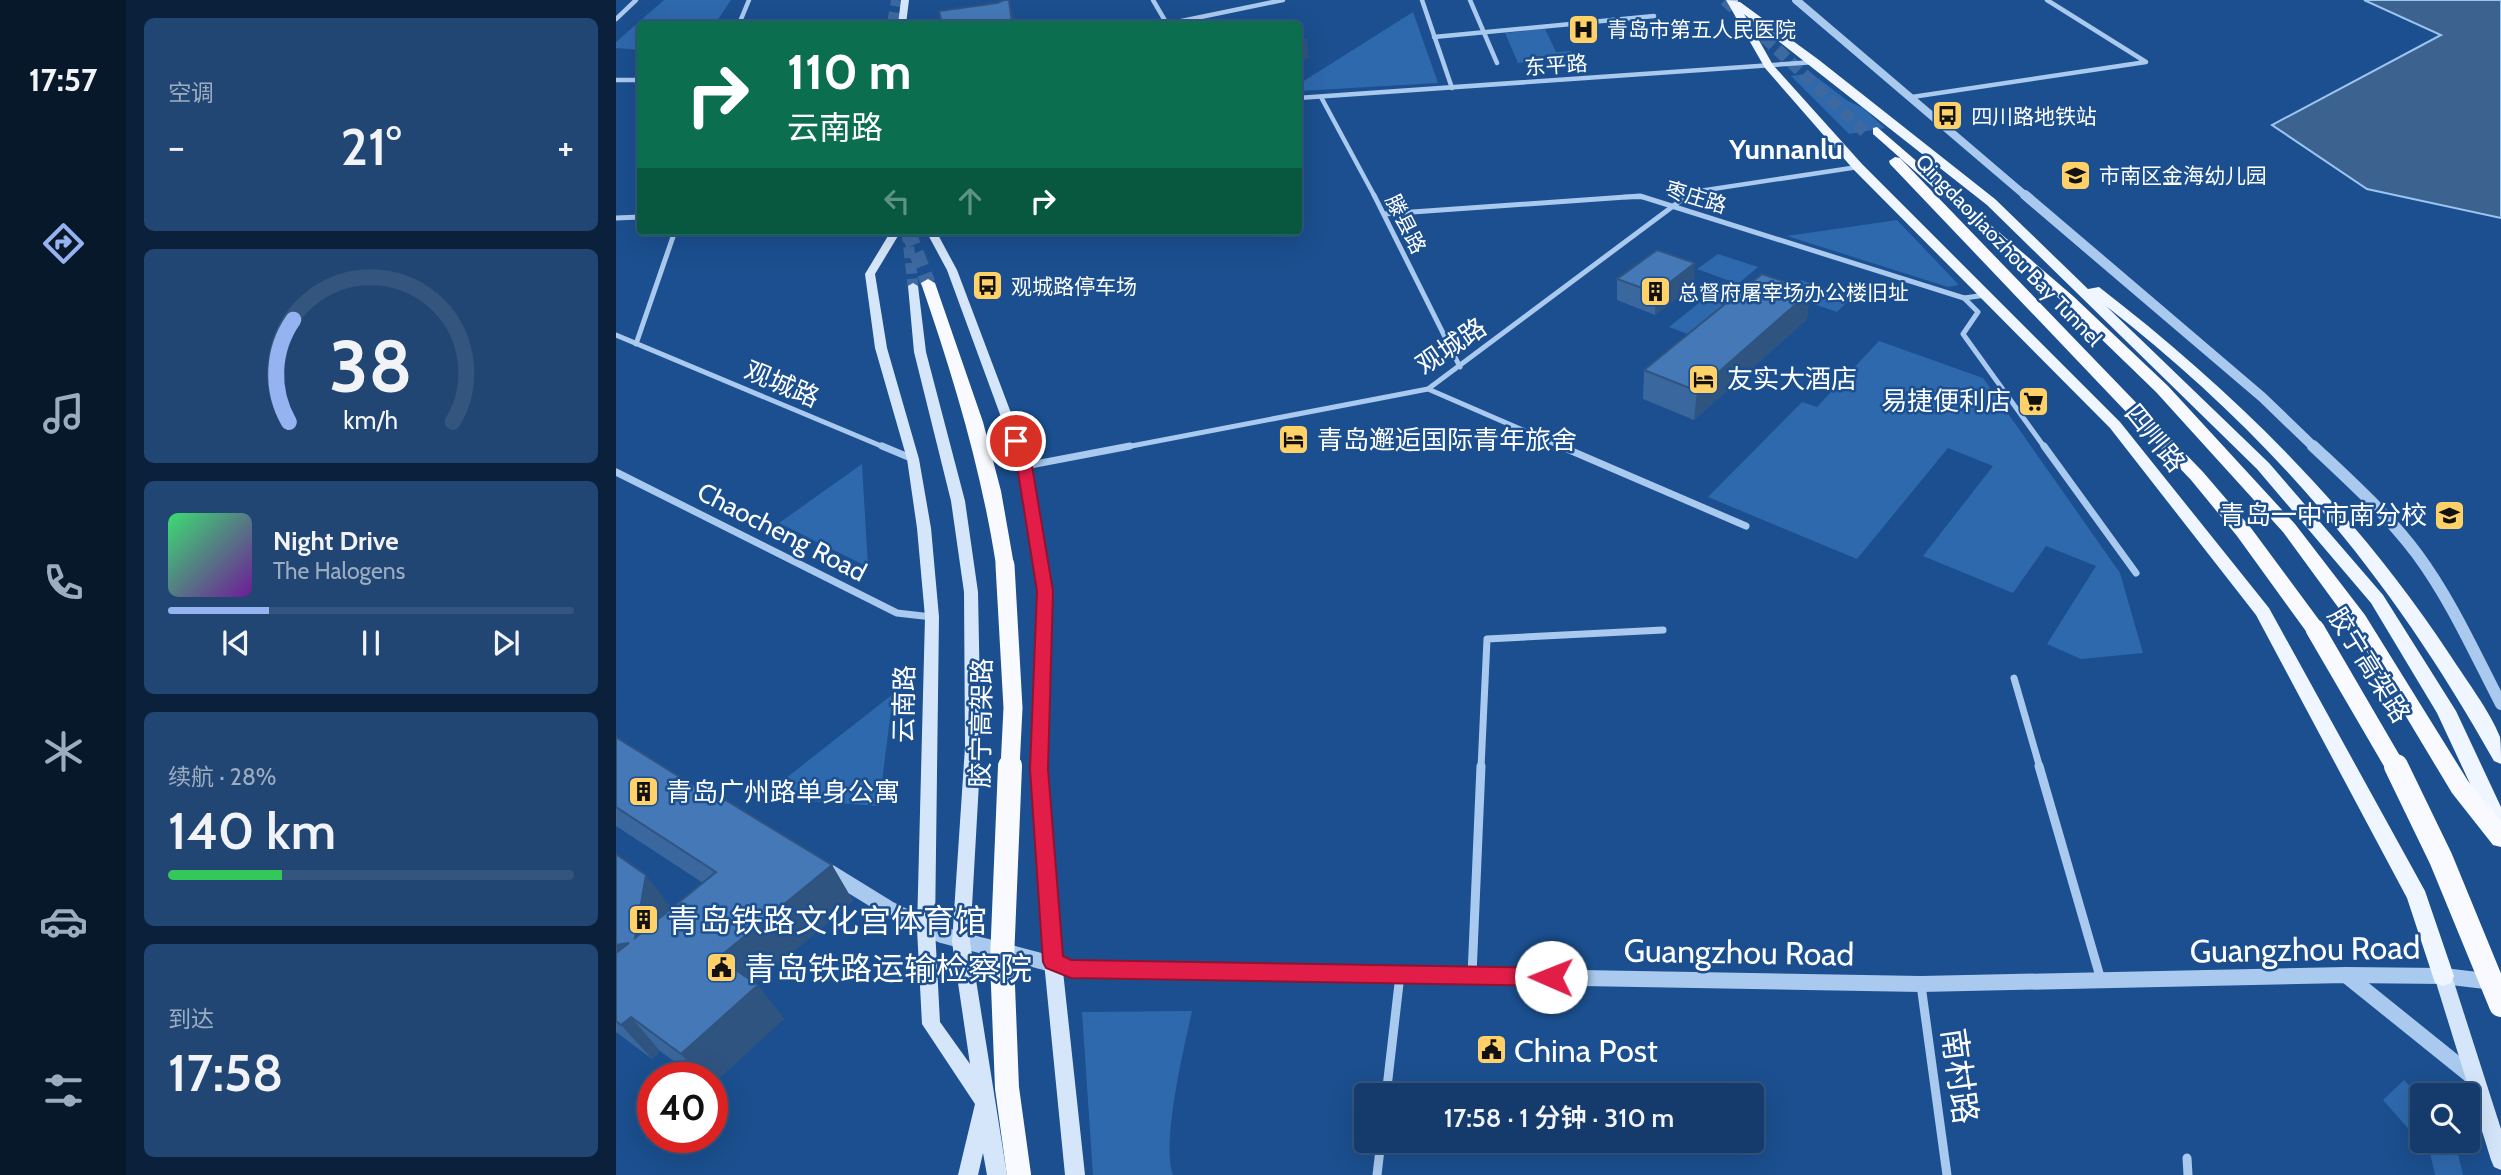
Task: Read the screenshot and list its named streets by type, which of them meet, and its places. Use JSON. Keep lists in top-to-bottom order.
{
  "streets": {
    "highway": ["Qingdao Jiaozhou Bay Tunnel", "胶宁高架路"],
    "main road": ["四川路", "云南路"],
    "street": [
      "东平路",
      "枣庄路",
      "滕县路",
      "观城路",
      "Chaocheng Road",
      "Guangzhou Road",
      "南村路"
    ]
  },
  "crossings": [
    ["东平路", "滕县路"],
    ["东平路", "四川路"],
    ["枣庄路", "滕县路"],
    ["枣庄路", "观城路"],
    ["枣庄路", "四川路"],
    ["滕县路", "观城路"],
    ["Qingdao Jiaozhou Bay Tunnel", "胶宁高架路"],
    ["观城路", "四川路"],
    ["观城路", "云南路"],
    ["四川路", "Guangzhou Road"],
    ["Chaocheng Road", "云南路"],
    ["云南路", "Guangzhou Road"],
    ["Guangzhou Road", "南村路"]
  ],
  "districts": ["Yunnanlu"],
  "places": {
    "hospital": ["青岛市第五人民医院"],
    "bus stop": ["四川路地铁站", "观城路停车场"],
    "school or university": ["市南区金海幼儿园", "青岛一中市南分校"],
    "building": ["总督府屠宰场办公楼旧址", "青岛广州路单身公寓", "青岛铁路文化宫体育馆"],
    "hotel": ["友实大酒店", "青岛邂逅国际青年旅舍"],
    "supermarket": ["易捷便利店"],
    "public building": ["青岛铁路运输检察院", "China Post"]
  },
  "page": {
    "tabs": "17:57",
    "tile": [
      "空调",
      ["续航 · 28%", "140 km"],
      ["到达", "17:58"]
    ],
    "turn": ["110 m", "云南路"],
    "heat": ["−", "21°", "+"],
    "song": ["Night Drive", "The Halogens"],
    "limit": "40",
    "trip": "17:58 · 1 分钟 · 310 m",
    "gauge": ["38", "km/h"]
  }
}
